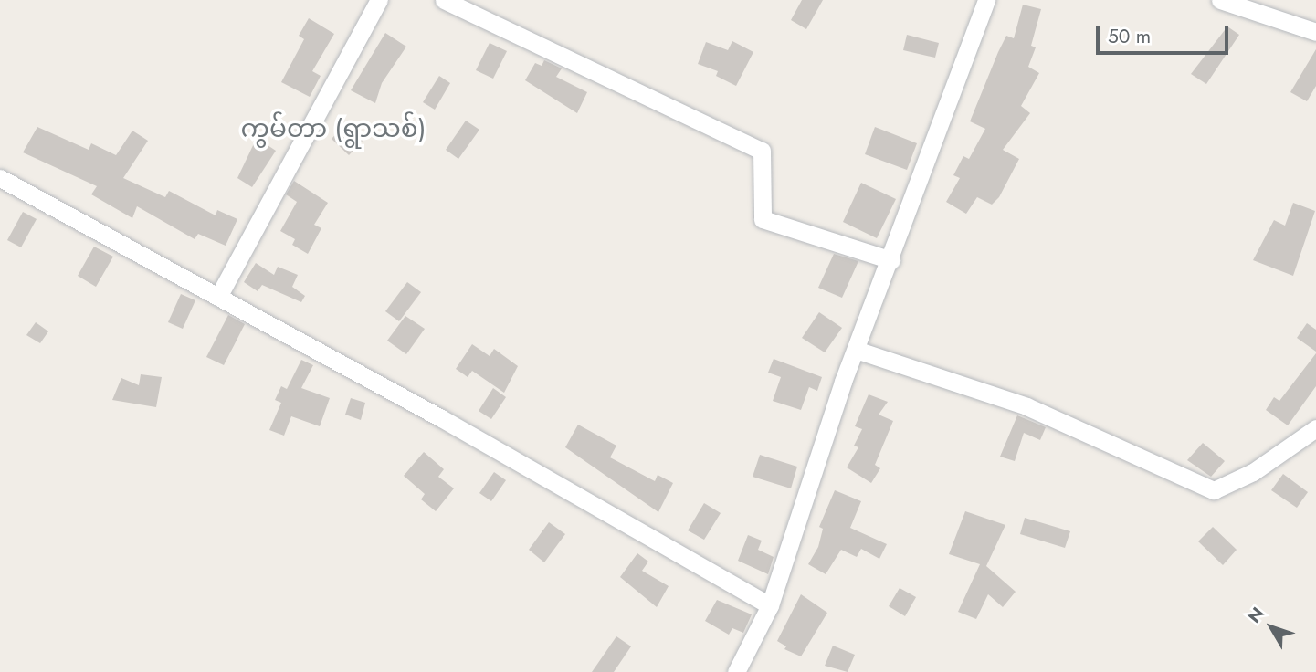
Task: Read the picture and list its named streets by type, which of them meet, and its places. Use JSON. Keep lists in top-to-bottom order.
{
  "districts": ["ကွမ်တာ (ရွာသစ်)"],
  "scale_bar": "50 m",
  "north": "top left"
}
